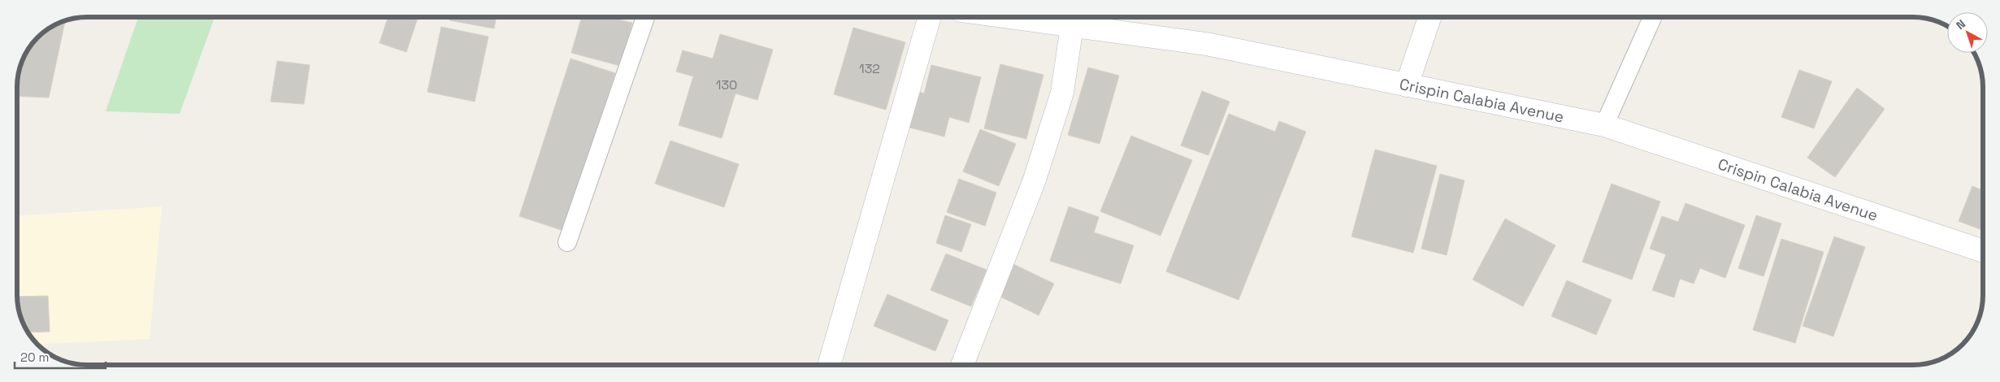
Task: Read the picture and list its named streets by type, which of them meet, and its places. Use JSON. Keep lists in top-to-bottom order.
{
  "streets": {
    "main road": ["Crispin Calabia Avenue"]
  },
  "house_numbers": ["132", "130"],
  "scale_bar": "20 m",
  "north": "top left"
}
